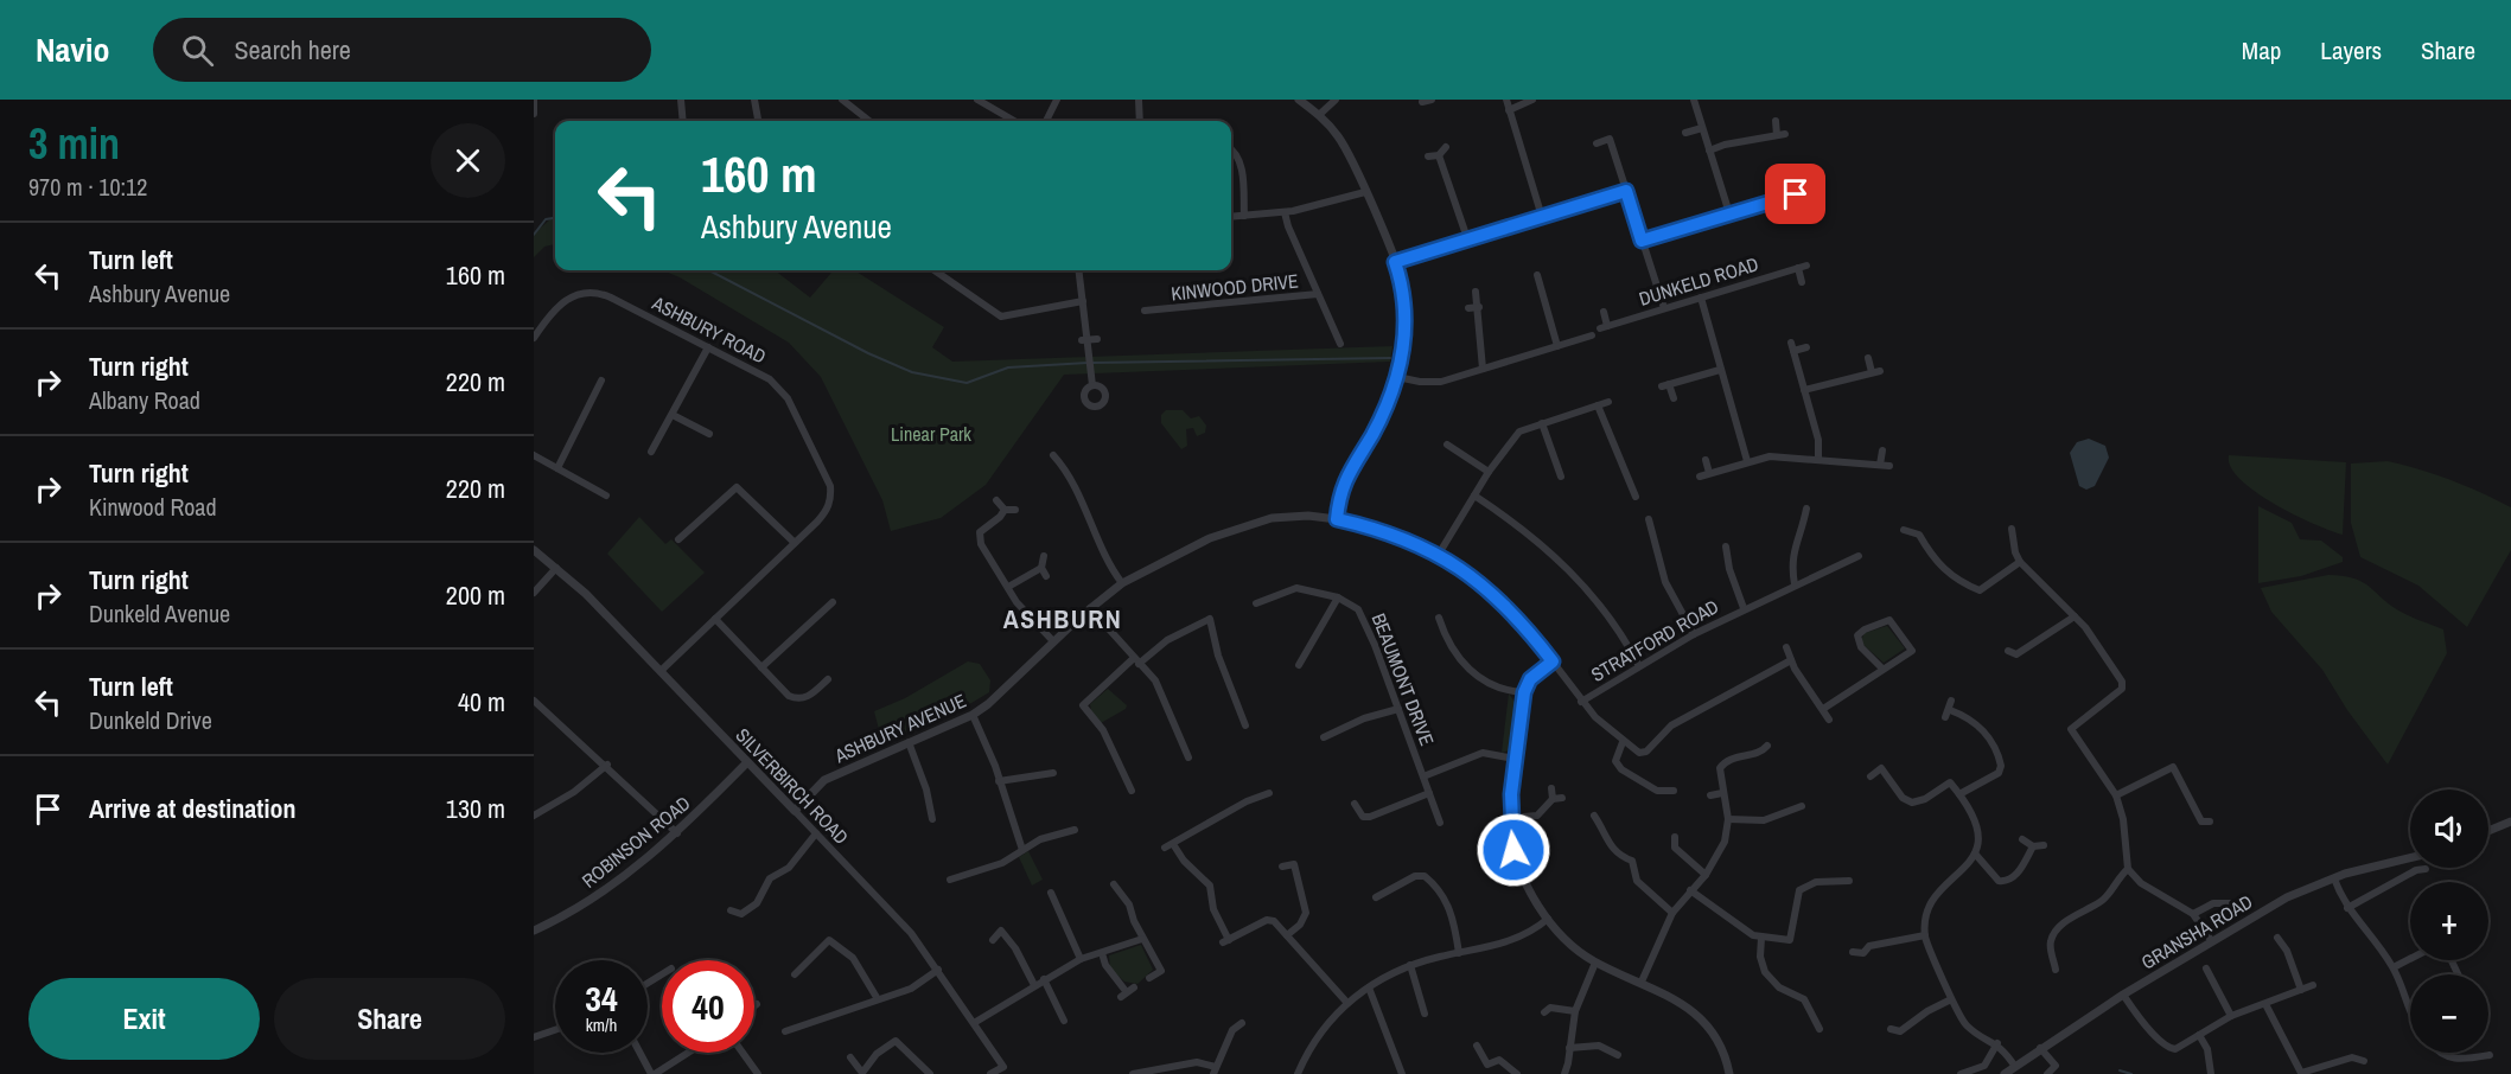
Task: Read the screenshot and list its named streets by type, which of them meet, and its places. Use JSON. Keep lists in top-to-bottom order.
{
  "streets": {
    "street": [
      "DUNKELD ROAD",
      "KINWOOD DRIVE",
      "ASHBURY ROAD",
      "STRATFORD ROAD",
      "BEAUMONT DRIVE",
      "ASHBURY AVENUE",
      "SILVERBIRCH ROAD",
      "ROBINSON ROAD",
      "GRANSHA ROAD"
    ]
  },
  "crossings": [
    ["ASHBURY ROAD", "SILVERBIRCH ROAD"],
    ["STRATFORD ROAD", "ASHBURY AVENUE"],
    ["ASHBURY AVENUE", "SILVERBIRCH ROAD"],
    ["SILVERBIRCH ROAD", "ROBINSON ROAD"]
  ],
  "districts": ["ASHBURN"],
  "parks": ["Linear Park"],
  "page": {
    "header": "Navio",
    "search": "Search here",
    "nav": ["Map", "Layers", "Share"],
    "heading": ["3 min", "970 m · 10:12"],
    "turn": ["160 m", "Ashbury Avenue"],
    "list": [
      {
        "name": "Turn left",
        "note": "Ashbury Avenue",
        "value": "160 m"
      },
      {
        "name": "Turn right",
        "note": "Albany Road",
        "value": "220 m"
      },
      {
        "name": "Turn right",
        "note": "Kinwood Road",
        "value": "220 m"
      },
      {
        "name": "Turn right",
        "note": "Dunkeld Avenue",
        "value": "200 m"
      },
      {
        "name": "Turn left",
        "note": "Dunkeld Drive",
        "value": "40 m"
      },
      {
        "name": "Arrive at destination",
        "value": "130 m"
      }
    ],
    "map_buttons": ["+", "−"],
    "speed": "34 km/h",
    "limit": "40",
    "buttons": ["Exit", "Share"]
  }
}
